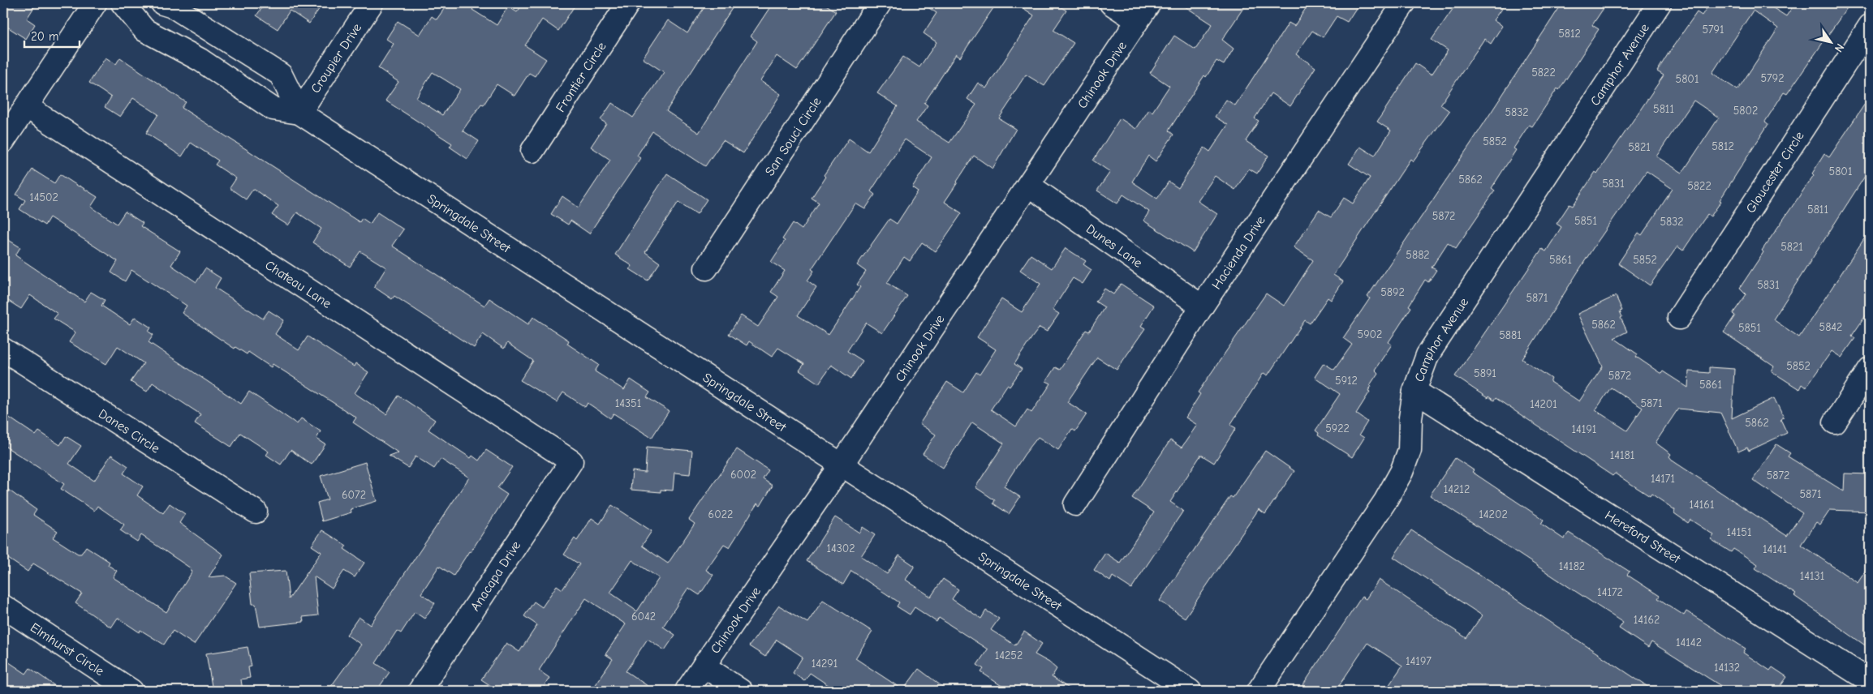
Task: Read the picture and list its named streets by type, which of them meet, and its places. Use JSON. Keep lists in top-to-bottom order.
{
  "streets": {
    "street": [
      "Croupier Drive",
      "Camphor Avenue",
      "Chinook Drive",
      "Frontier Circle",
      "San Souci Circle",
      "Gloucester Circle",
      "Springdale Street",
      "Dunes Lane",
      "Hacienda Drive",
      "Chateau Lane",
      "Danes Circle",
      "Hereford Street",
      "Anacapa Drive",
      "Elmhurst Circle"
    ]
  },
  "crossings": [
    ["Croupier Drive", "Springdale Street"],
    ["Camphor Avenue", "Hereford Street"],
    ["Chinook Drive", "Springdale Street"],
    ["Chinook Drive", "Dunes Lane"],
    ["Dunes Lane", "Hacienda Drive"],
    ["Chateau Lane", "Anacapa Drive"]
  ],
  "house_numbers": [
    "5791",
    "5812",
    "5822",
    "5792",
    "5801",
    "5811",
    "5802",
    "5832",
    "5852",
    "5812",
    "5821",
    "5801",
    "5862",
    "5831",
    "5822",
    "14502",
    "5811",
    "5872",
    "5851",
    "5832",
    "5821",
    "5882",
    "5861",
    "5852",
    "5831",
    "5892",
    "5871",
    "5862",
    "5842",
    "5851",
    "5902",
    "5881",
    "5852",
    "5891",
    "5872",
    "5912",
    "5861",
    "14351",
    "5871",
    "14201",
    "5862",
    "5922",
    "14191",
    "14181",
    "6002",
    "5872",
    "14171",
    "14212",
    "5871",
    "6072",
    "14161",
    "6022",
    "14202",
    "14151",
    "14302",
    "14141",
    "14182",
    "14131",
    "14172",
    "6042",
    "14162",
    "14142",
    "14252",
    "14197",
    "14291",
    "14132"
  ],
  "scale_bar": "20 m",
  "north": "bottom right"
}
